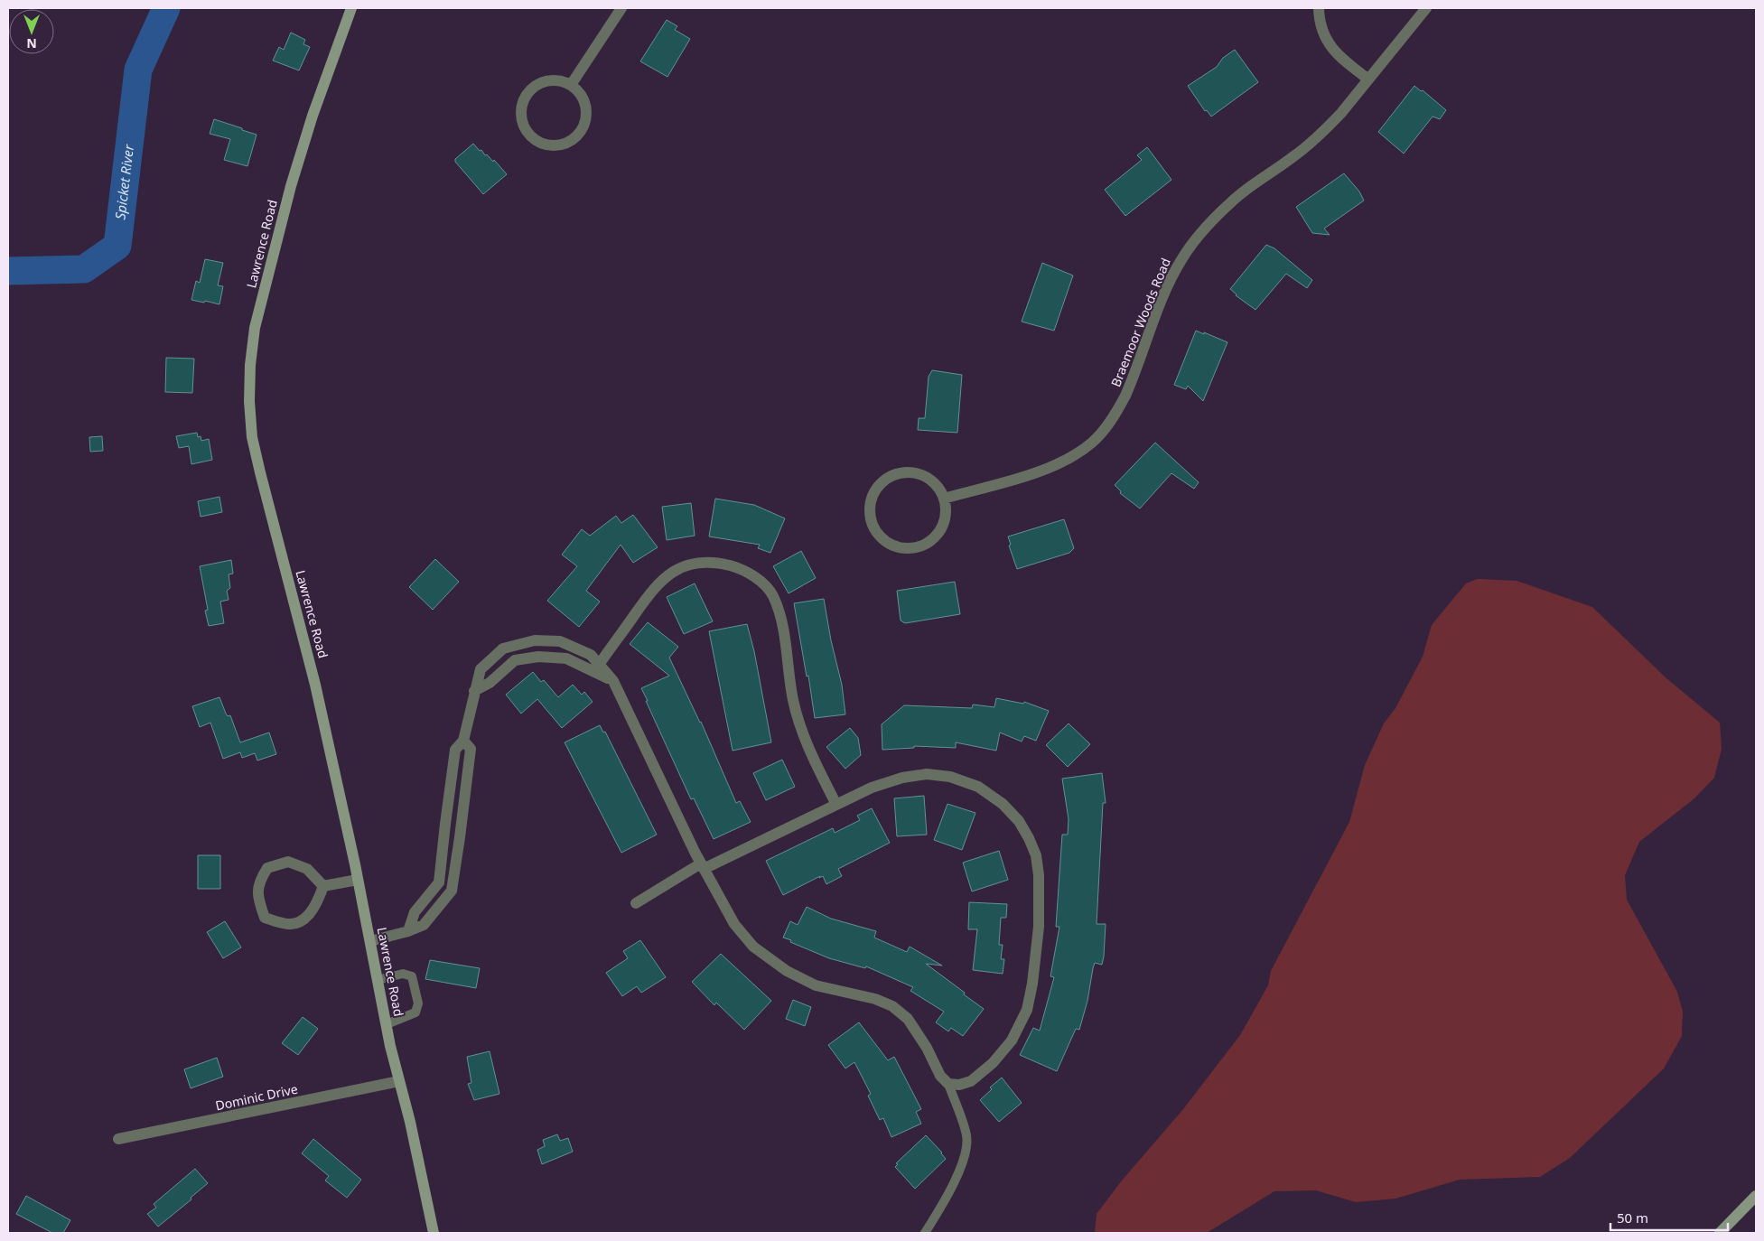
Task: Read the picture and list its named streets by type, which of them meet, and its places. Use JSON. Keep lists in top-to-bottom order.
{
  "streets": {
    "street": ["Lawrence Road", "Braemoor Woods Road", "Dominic Drive"]
  },
  "crossings": [
    ["Lawrence Road", "Dominic Drive"]
  ],
  "water": ["Spicket River"],
  "scale_bar": "50 m",
  "north": "bottom"
}
